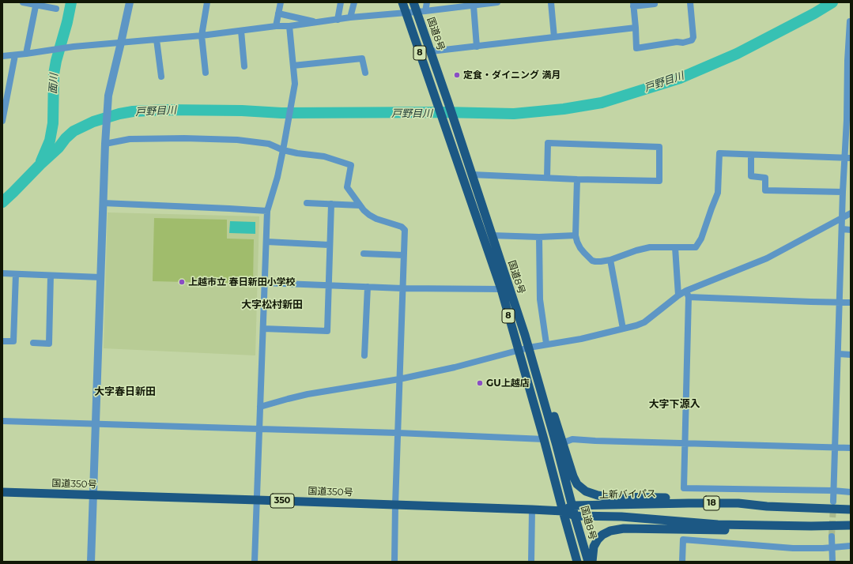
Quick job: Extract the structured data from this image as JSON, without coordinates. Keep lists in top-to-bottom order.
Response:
{
  "streets": {
    "highway": [
      "国道8号",
      "8",
      "国道350号",
      "上新バイパス",
      "350",
      "18"
    ]
  },
  "crossings": [
    ["国道8号", "国道350号"],
    ["国道8号", "上新バイパス"],
    ["国道8号", "18"],
    ["国道350号", "上新バイパス"],
    ["国道350号", "18"],
    ["上新バイパス", "18"]
  ],
  "districts": ["大字松村新田", "大字春日新田", "大字下源入"],
  "water": ["戸野目川", "面川"],
  "places": ["定食・ダイニング 満月", "上越市立 春日新田小学校", "GU上越店"]
}
